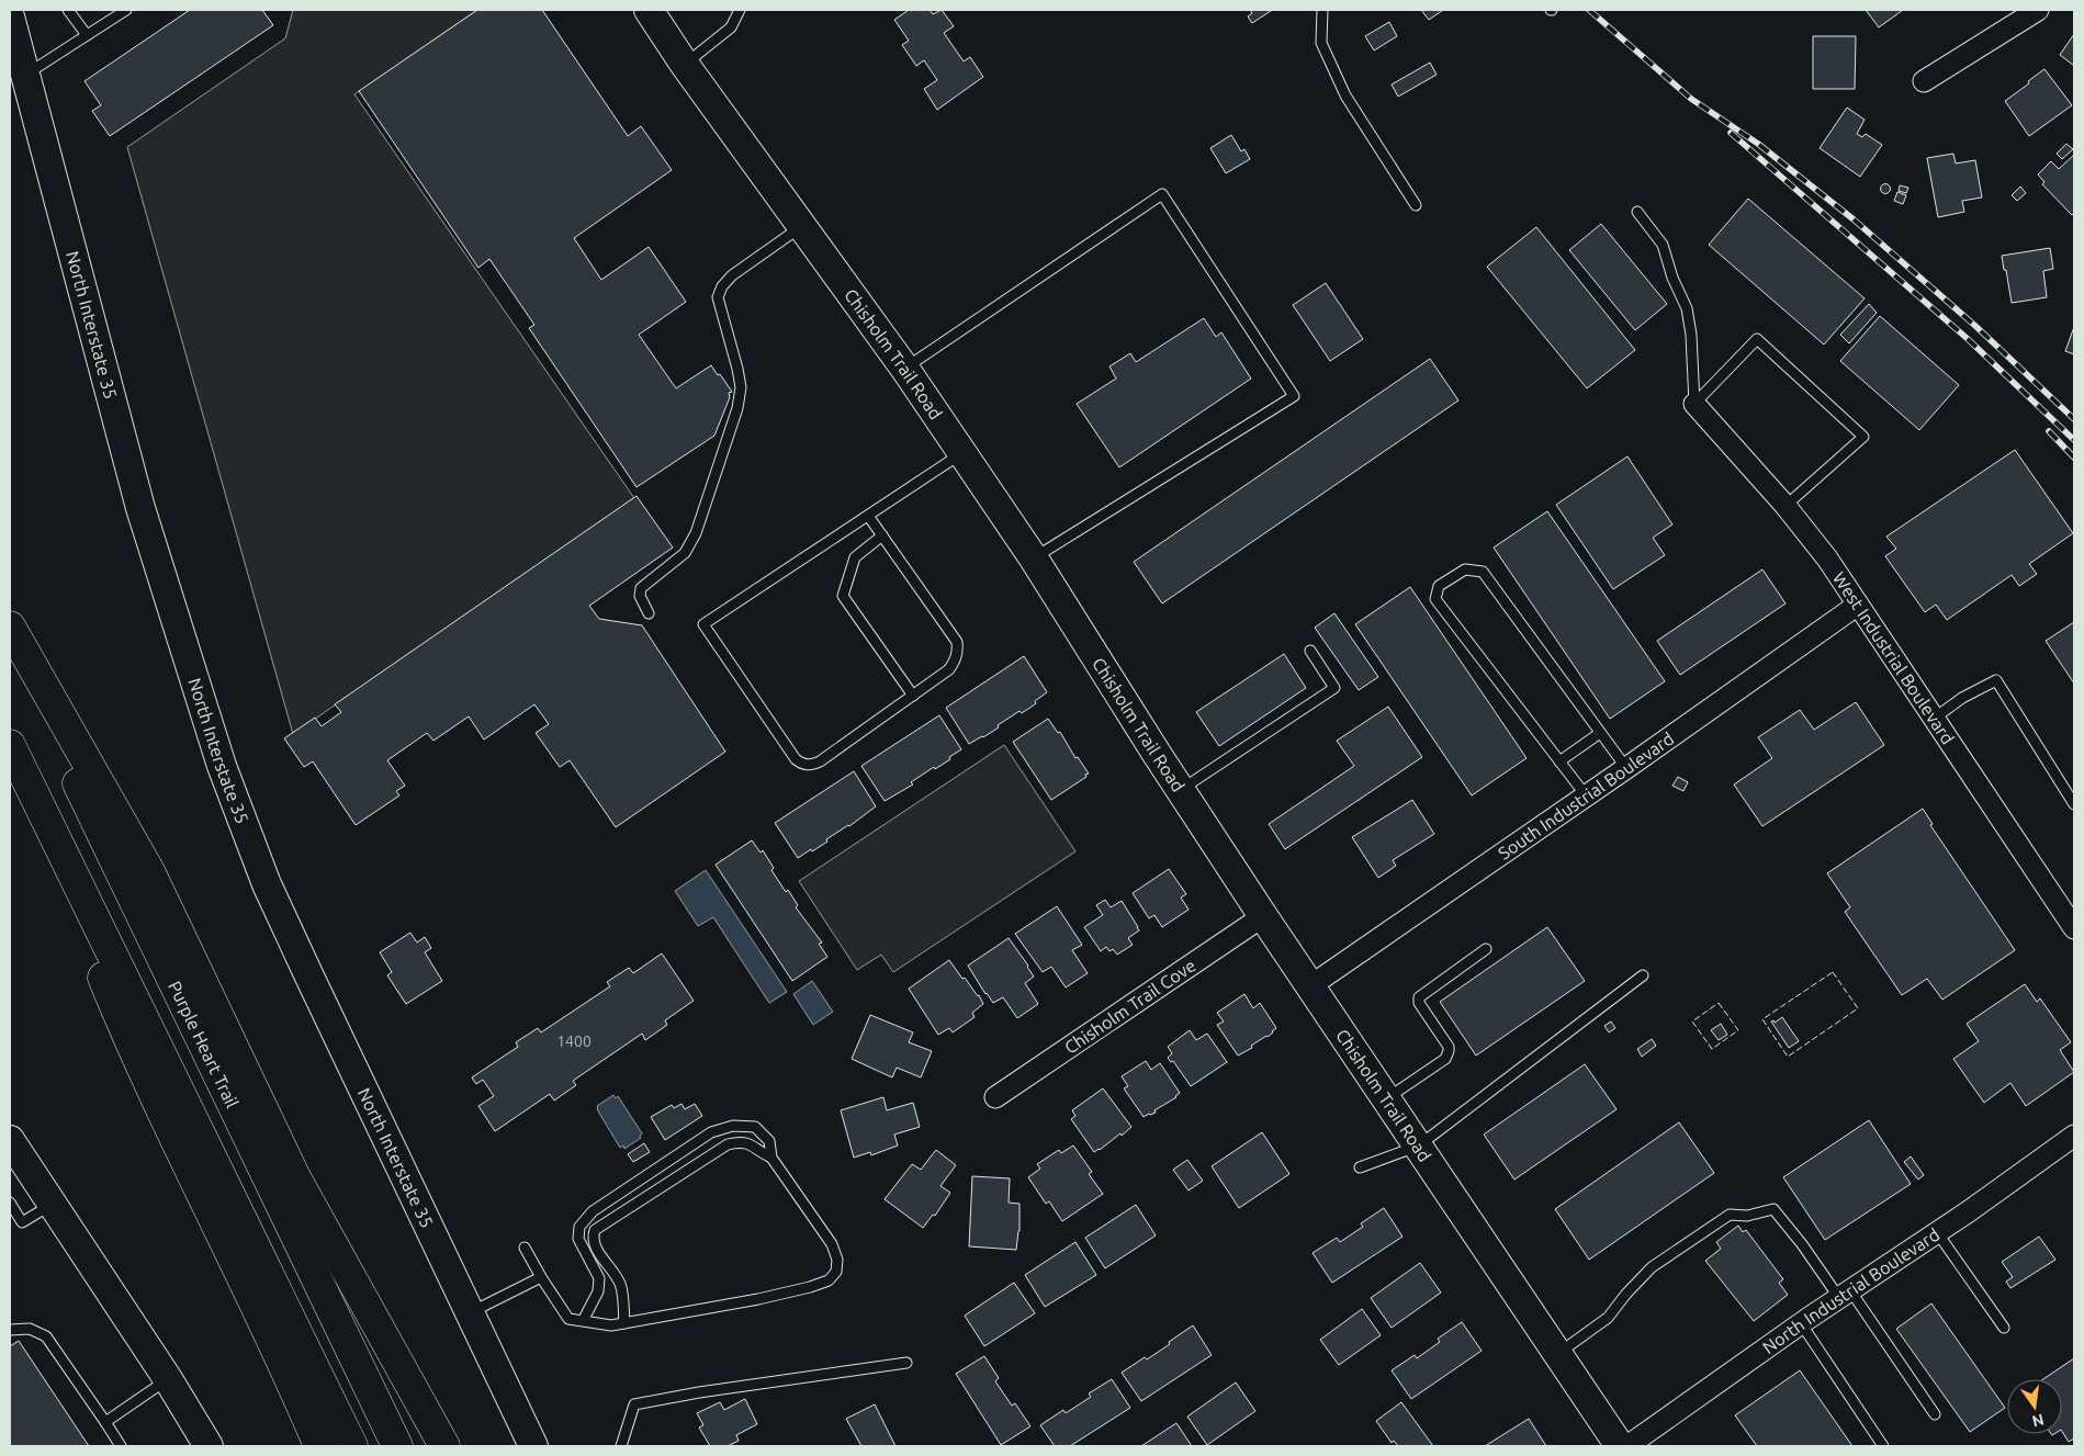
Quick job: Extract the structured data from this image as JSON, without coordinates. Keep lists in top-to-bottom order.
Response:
{
  "streets": {
    "highway": ["Purple Heart Trail"],
    "main road": ["North Interstate 35", "Chisholm Trail Road"],
    "street": [
      "West Industrial Boulevard",
      "South Industrial Boulevard",
      "Chisholm Trail Cove",
      "North Industrial Boulevard"
    ]
  },
  "crossings": [
    ["Chisholm Trail Road", "South Industrial Boulevard"],
    ["Chisholm Trail Road", "Chisholm Trail Cove"],
    ["West Industrial Boulevard", "South Industrial Boulevard"]
  ],
  "house_numbers": ["1400"],
  "north": "bottom"
}
